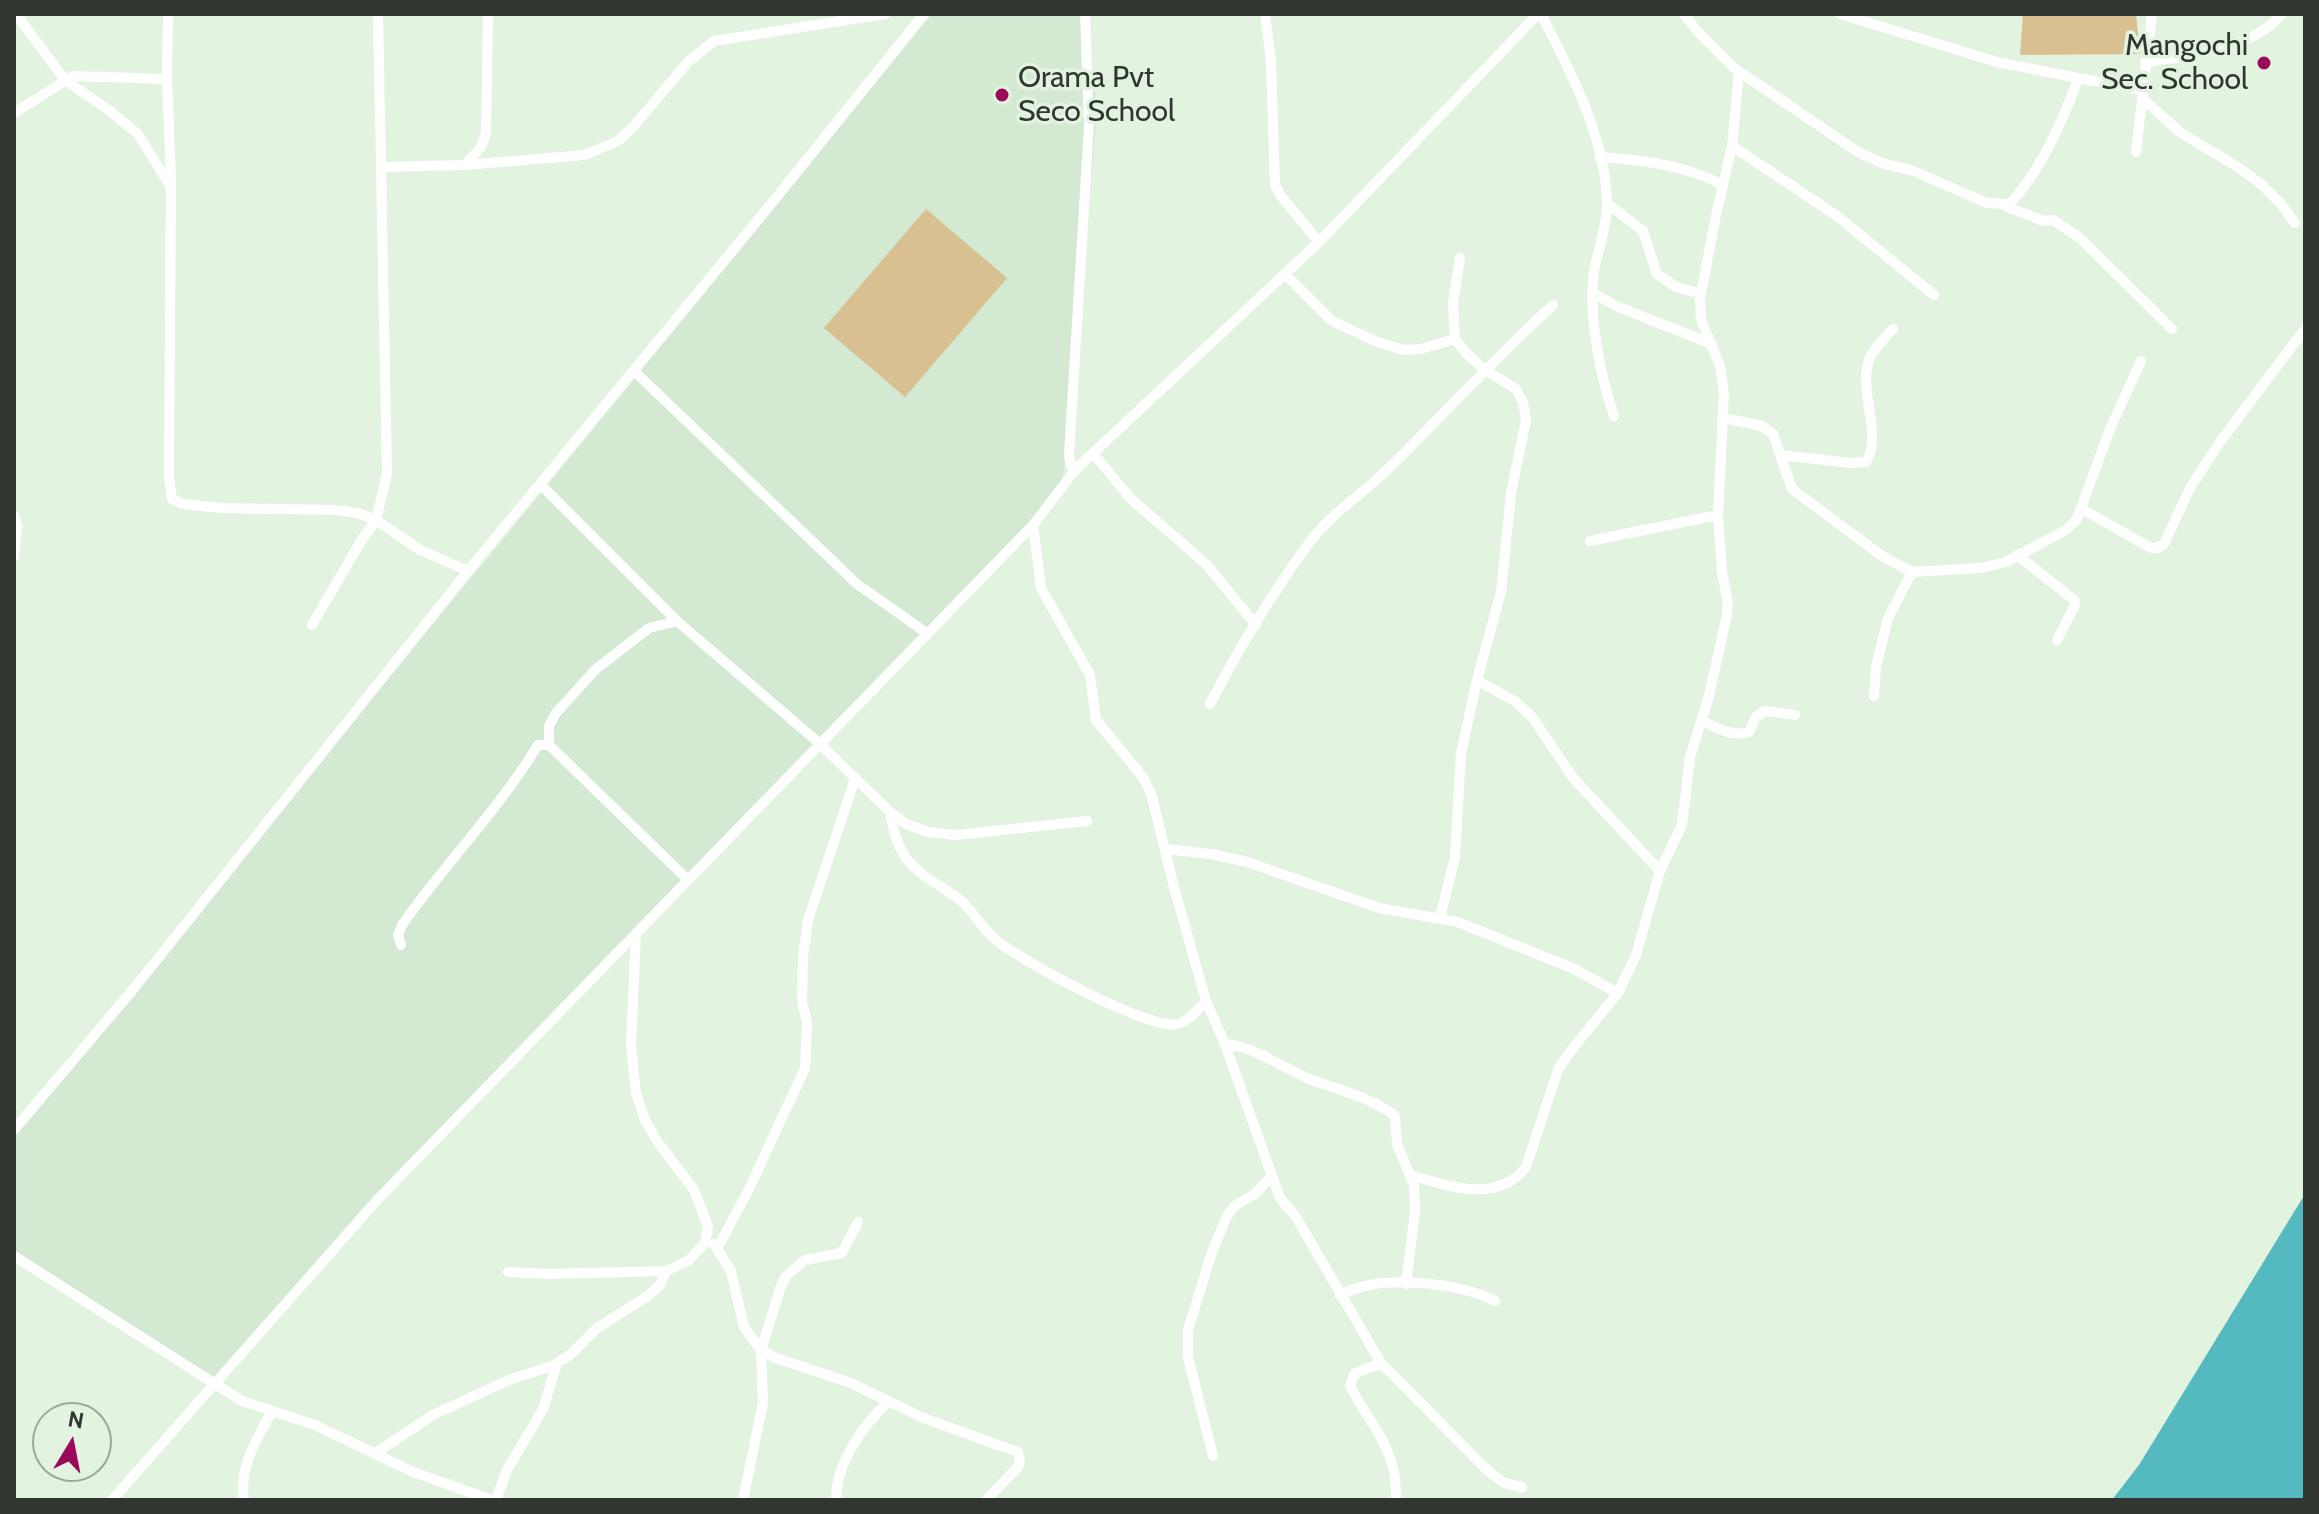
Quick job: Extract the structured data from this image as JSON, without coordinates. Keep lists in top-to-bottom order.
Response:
{
  "places": ["Mangochi Sec. School", "Orama Pvt Seco School"],
  "north": "top"
}
